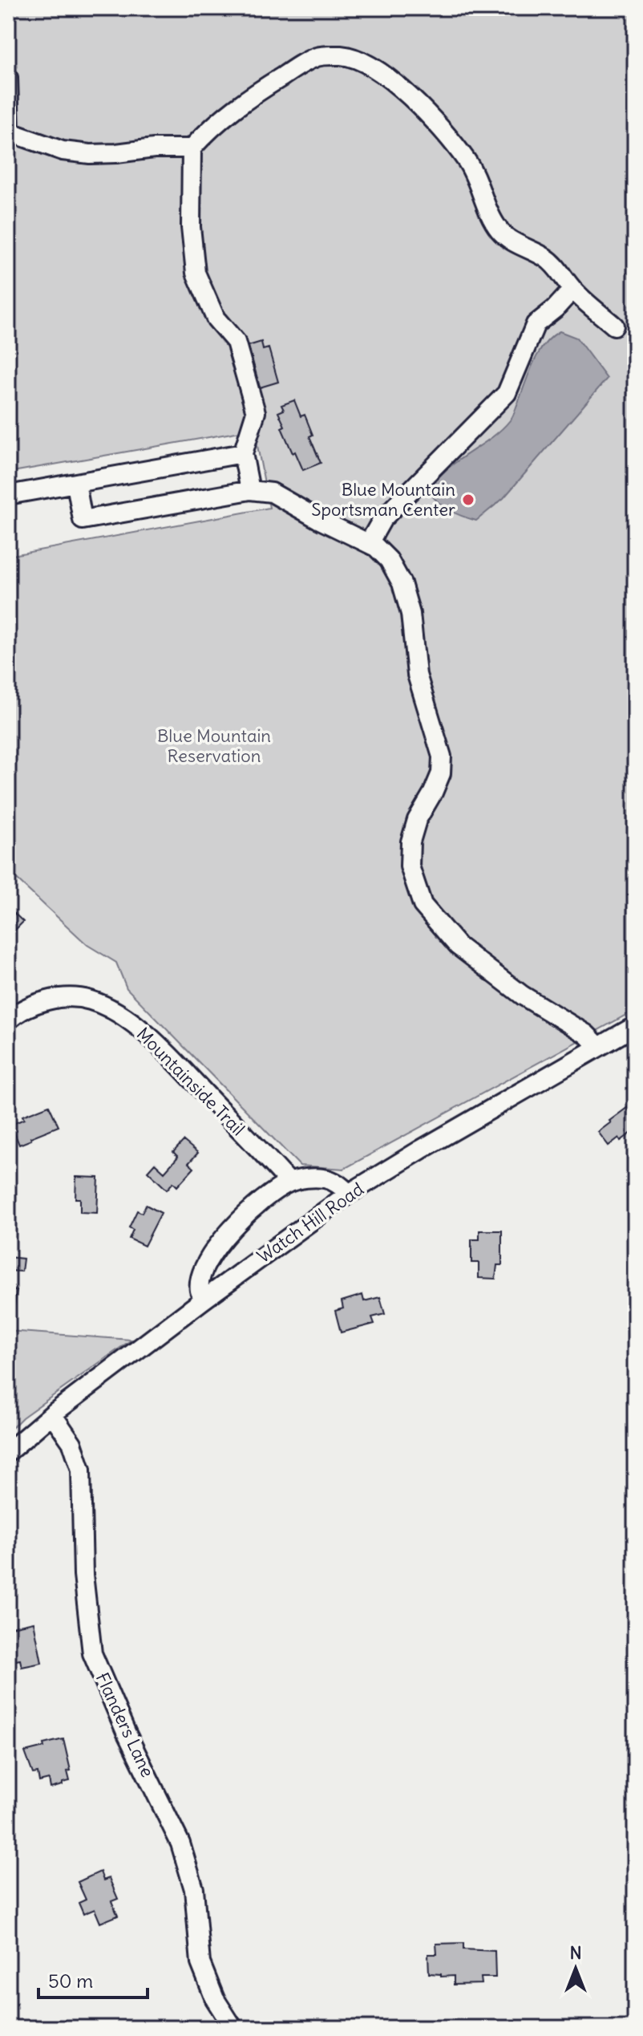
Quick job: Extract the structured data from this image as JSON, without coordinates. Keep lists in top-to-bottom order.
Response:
{
  "streets": {
    "street": ["Mountainside Trail", "Watch Hill Road", "Flanders Lane"]
  },
  "crossings": [
    ["Watch Hill Road", "Flanders Lane"]
  ],
  "parks": ["Blue Mountain Reservation"],
  "places": ["Blue Mountain Sportsman Center"],
  "scale_bar": "50 m",
  "north": "top"
}
